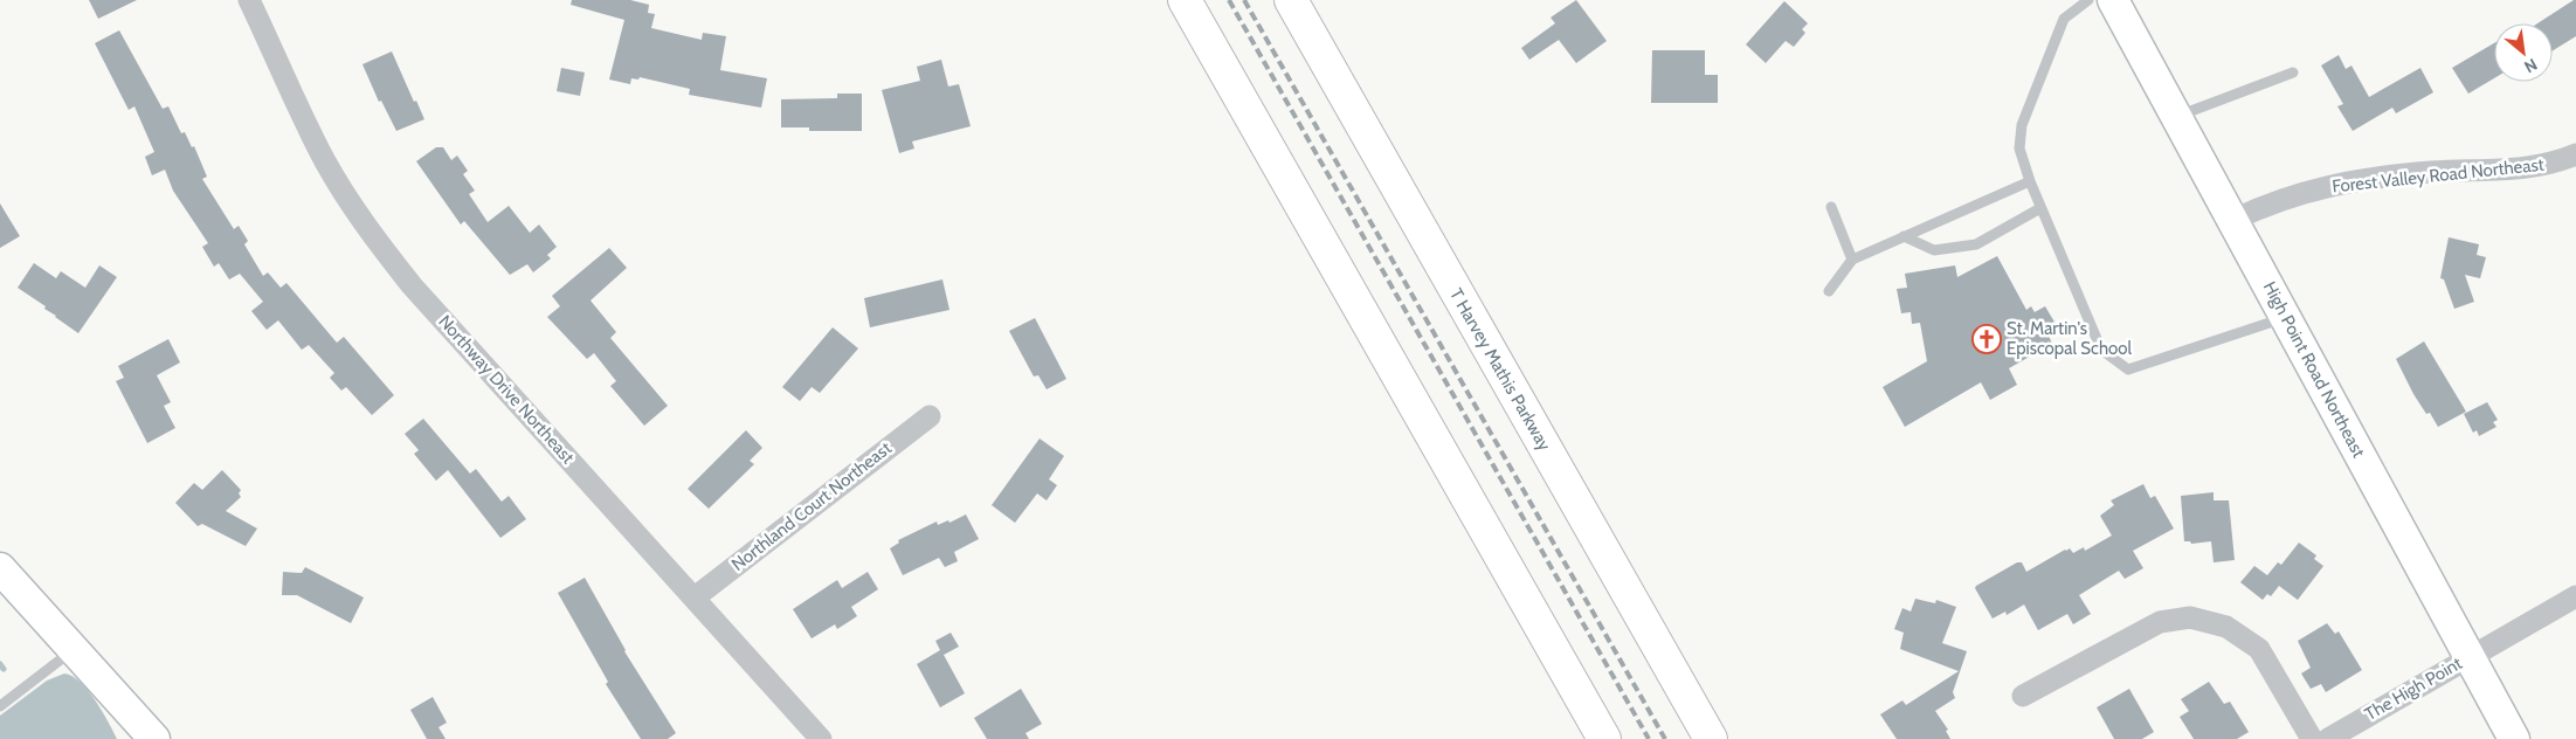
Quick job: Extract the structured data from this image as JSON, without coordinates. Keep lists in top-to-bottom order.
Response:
{
  "streets": {
    "highway": ["T Harvey Mathis Parkway"],
    "street": [
      "Forest Valley Road Northeast",
      "High Point Road Northeast",
      "Northway Drive Northeast",
      "Northland Court Northeast",
      "The High Point"
    ]
  },
  "crossings": [
    ["Forest Valley Road Northeast", "High Point Road Northeast"],
    ["High Point Road Northeast", "The High Point"],
    ["Northway Drive Northeast", "Northland Court Northeast"]
  ],
  "places": {
    "church": ["St. Martin's Episcopal School"]
  },
  "north": "bottom right"
}
